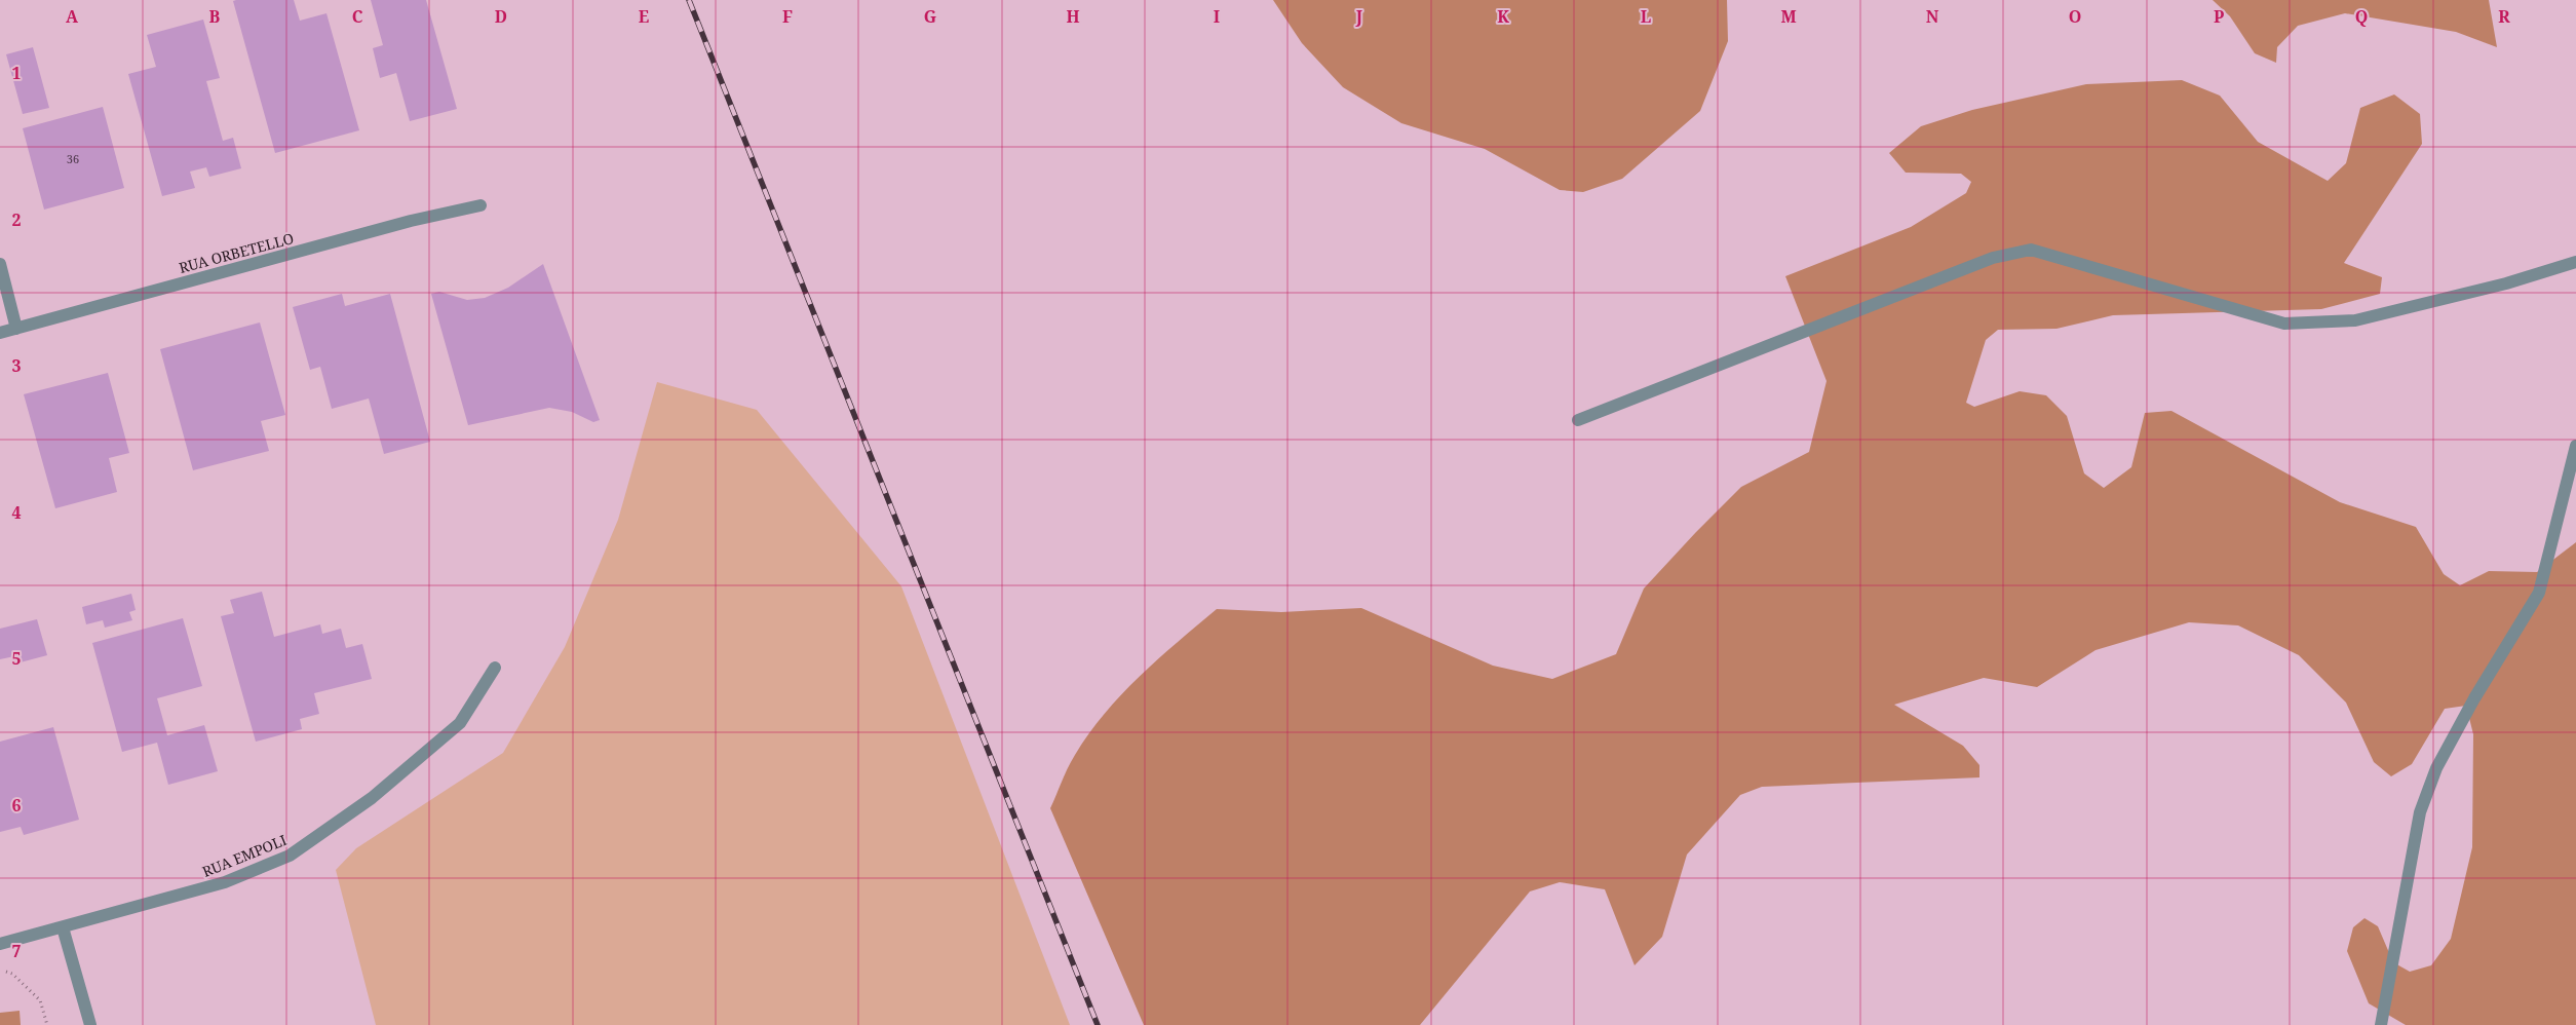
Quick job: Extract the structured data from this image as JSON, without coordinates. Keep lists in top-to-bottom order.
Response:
{
  "streets": {
    "street": ["RUA ORBETELLO", "RUA EMPOLI"]
  },
  "house_numbers": ["36"],
  "grid": {
    "columns": [
      "A",
      "B",
      "C",
      "D",
      "E",
      "F",
      "G",
      "H",
      "I",
      "J",
      "K",
      "L",
      "M",
      "N",
      "O",
      "P",
      "Q",
      "R"
    ],
    "rows": [
      "1",
      "2",
      "3",
      "4",
      "5",
      "6",
      "7"
    ]
  }
}
